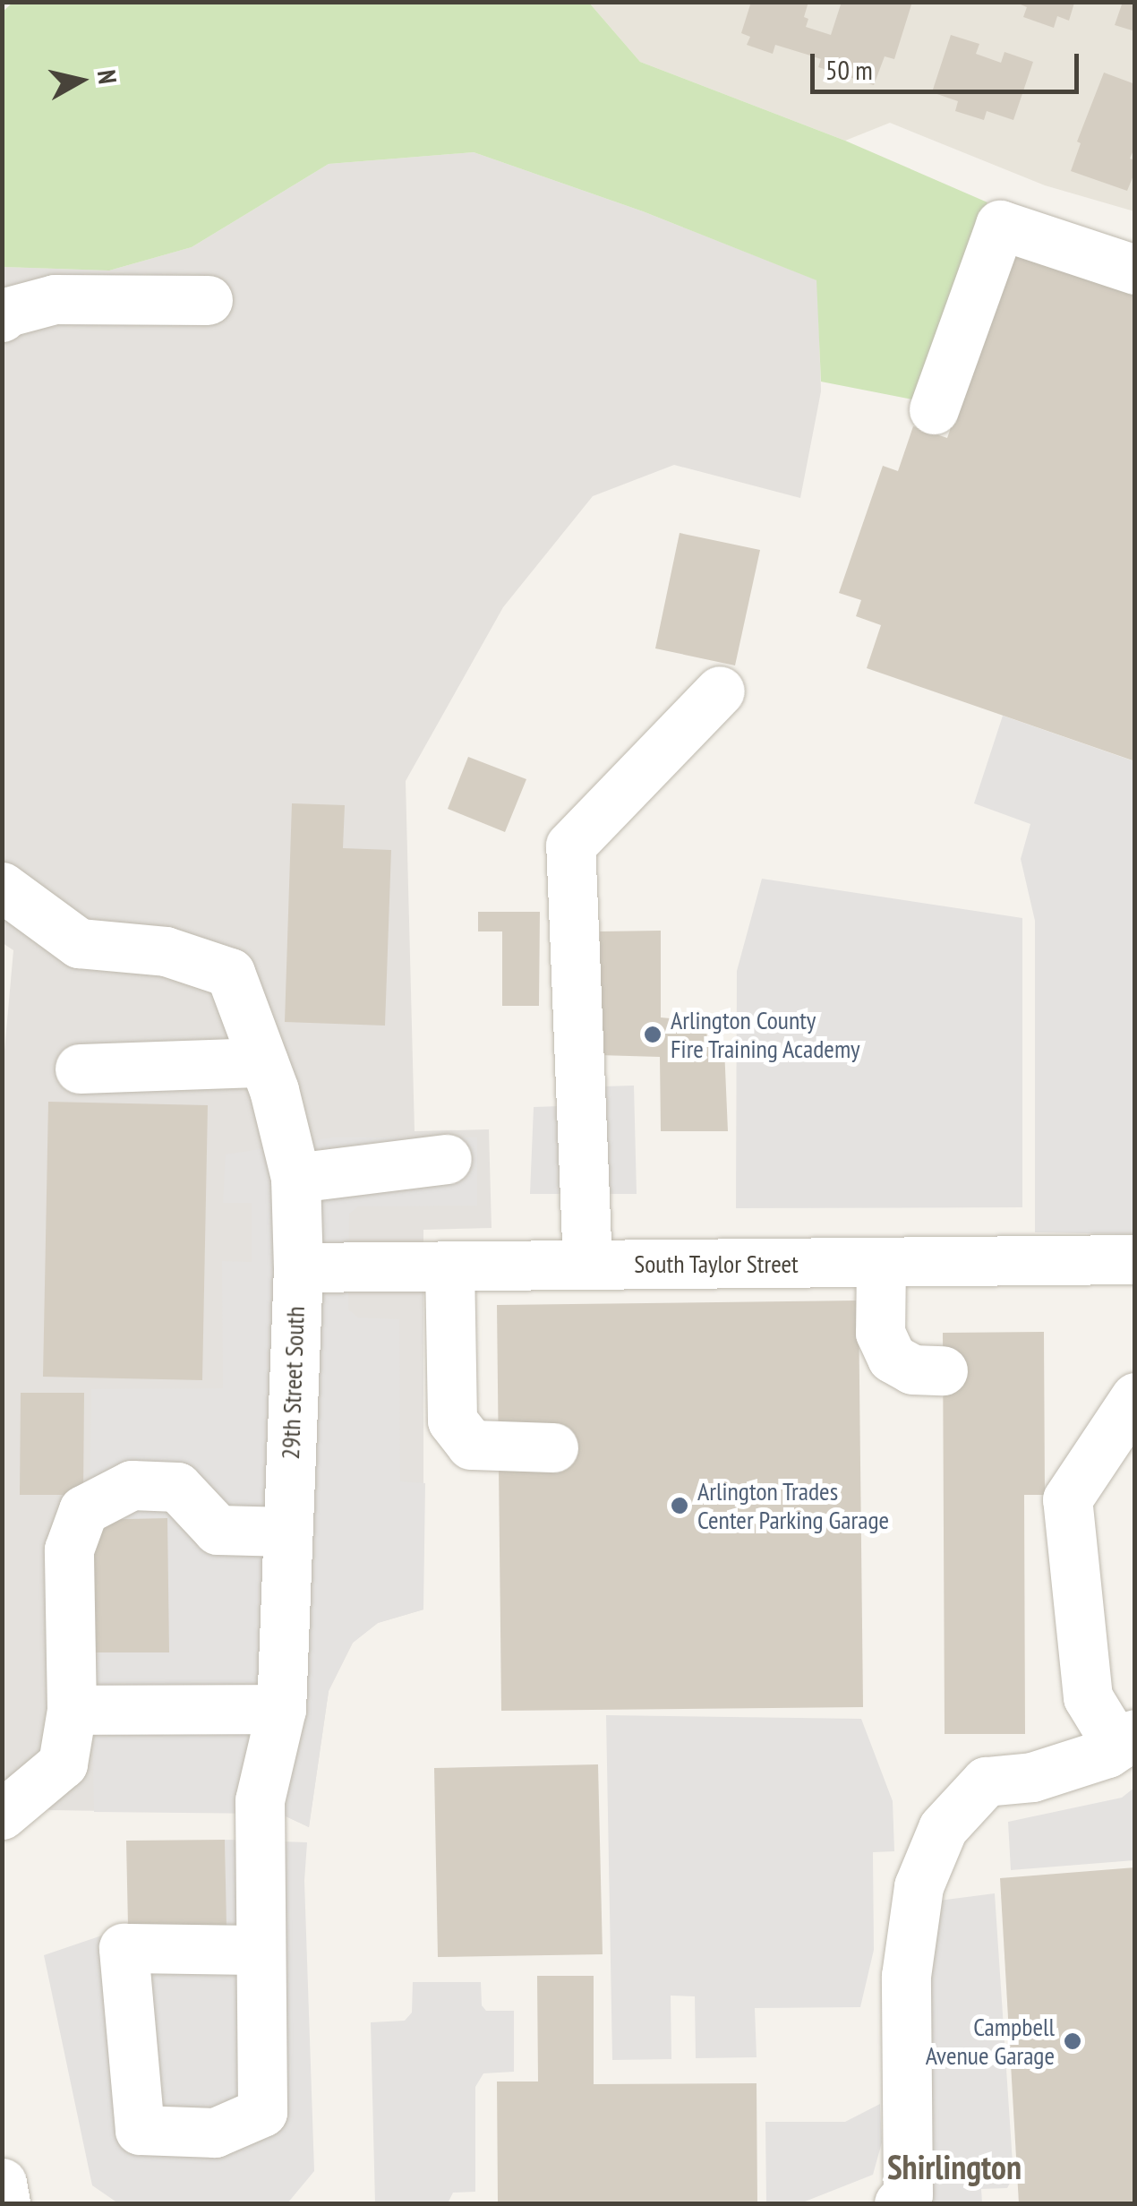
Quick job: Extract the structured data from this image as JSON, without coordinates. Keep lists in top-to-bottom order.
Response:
{
  "streets": {
    "street": ["South Taylor Street", "29th Street South"]
  },
  "crossings": [
    ["South Taylor Street", "29th Street South"]
  ],
  "districts": ["Shirlington"],
  "places": ["Arlington County Fire Training Academy", "Arlington Trades Center Parking Garage", "Campbell Avenue Garage"],
  "scale_bar": "50 m",
  "north": "right"
}
